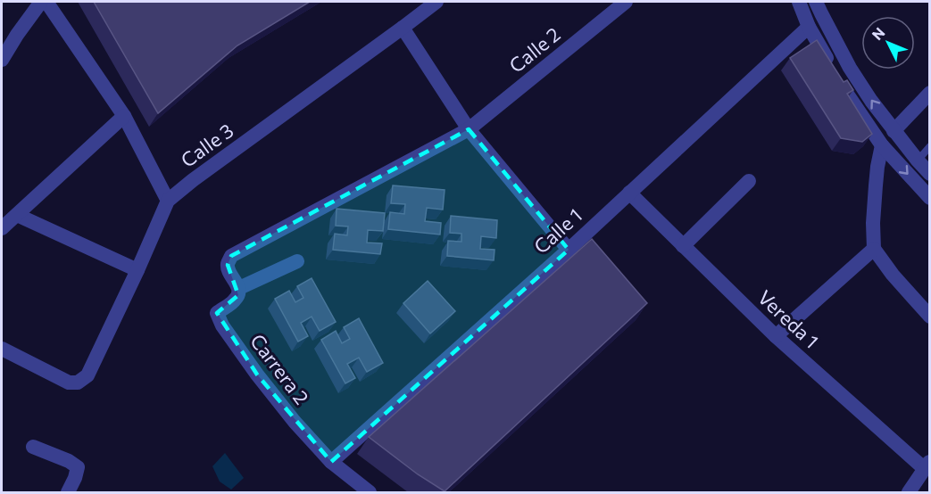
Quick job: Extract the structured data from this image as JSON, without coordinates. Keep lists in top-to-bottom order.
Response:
{
  "streets": {
    "street": [
      "Calle 2",
      "Calle 3",
      "Calle 1",
      "Vereda 1",
      "Carrera 2"
    ]
  },
  "crossings": [
    ["Calle 2", "Carrera 2"],
    ["Calle 1", "Vereda 1"],
    ["Calle 1", "Carrera 2"]
  ],
  "north": "top left"
}
